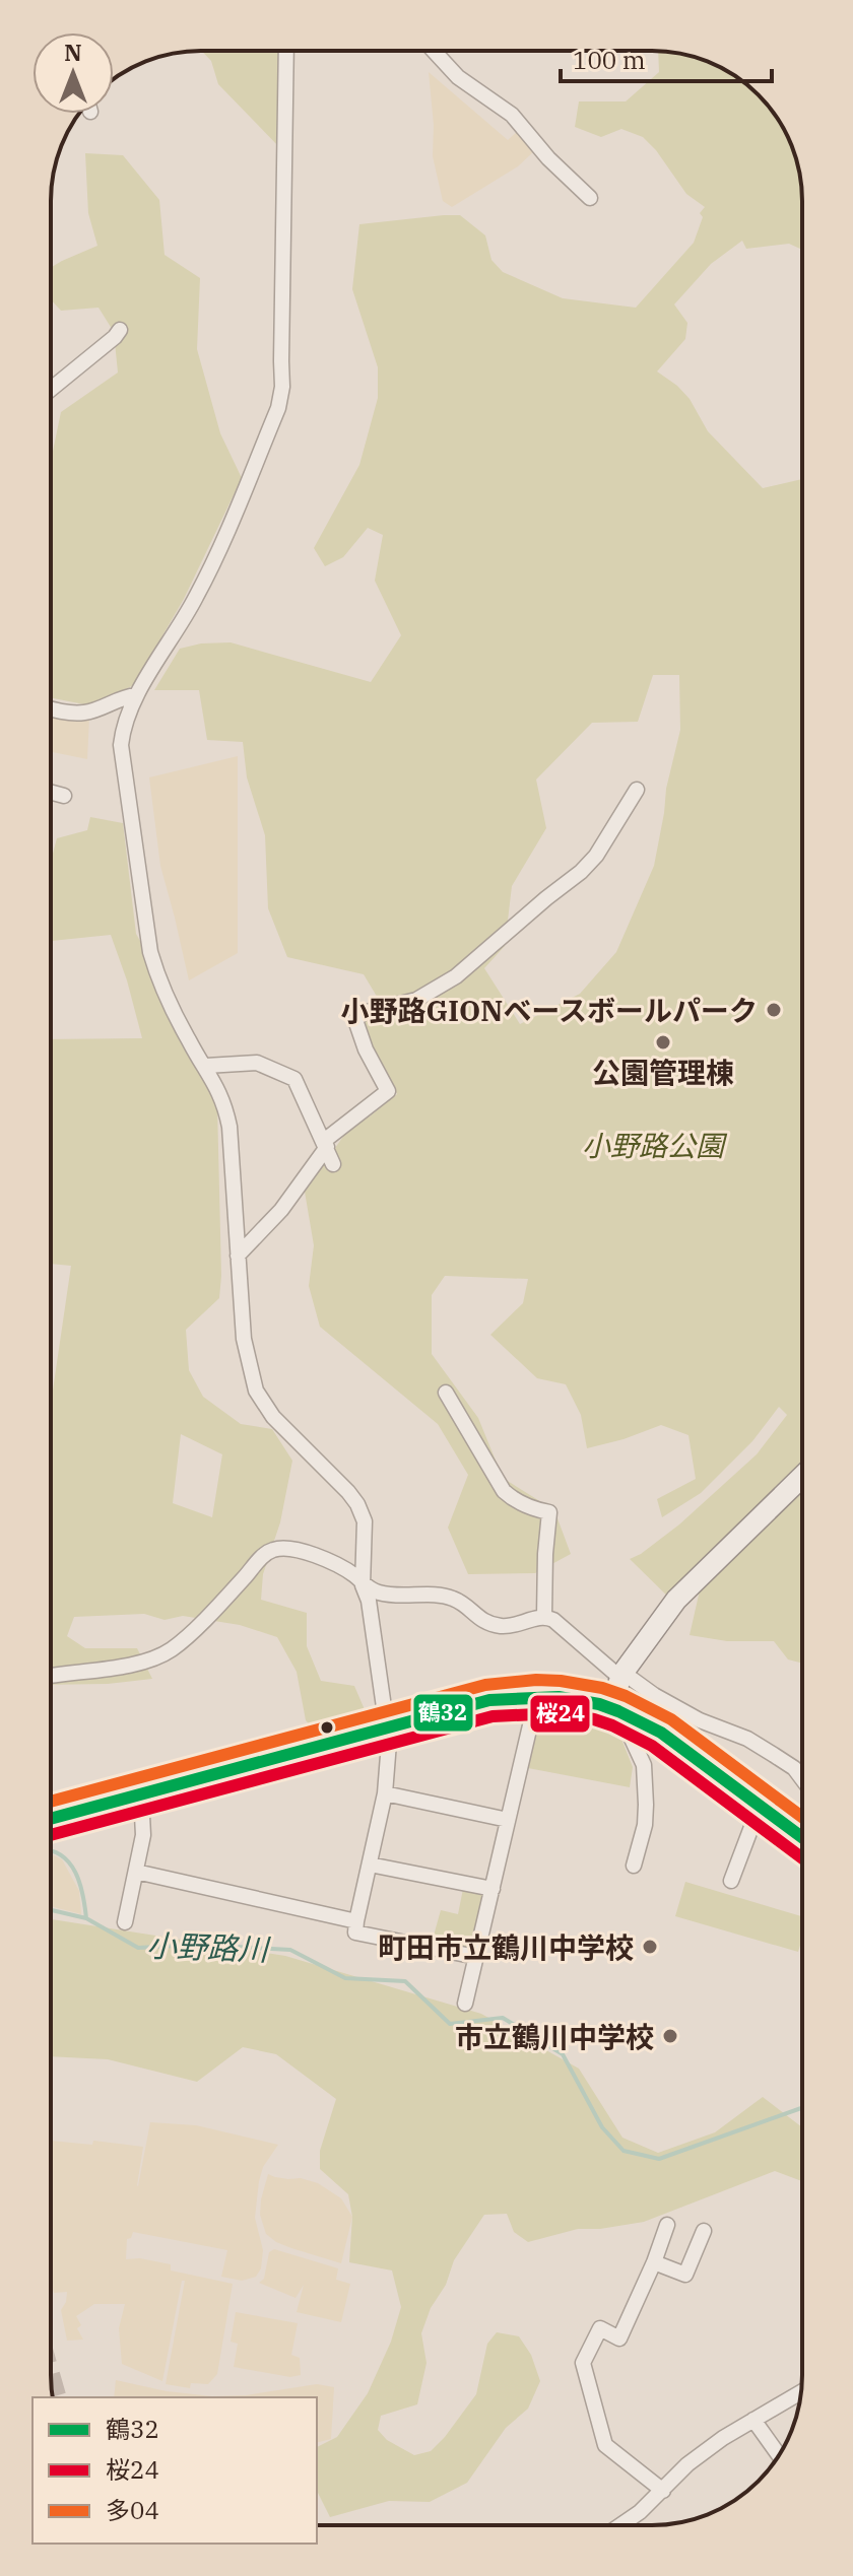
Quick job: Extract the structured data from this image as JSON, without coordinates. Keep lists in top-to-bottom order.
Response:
{
  "water": ["小野路川"],
  "parks": ["小野路公園"],
  "places": [
    "小野路GIONベースボールパーク",
    "公園管理棟",
    "町田市立鶴川中学校",
    "市立鶴川中学校"
  ],
  "lines": ["transit line 多04", "transit line 鶴32", "transit line 桜24"],
  "legend": ["鶴32", "桜24", "多04"],
  "scale_bar": "100 m",
  "north": "top"
}
